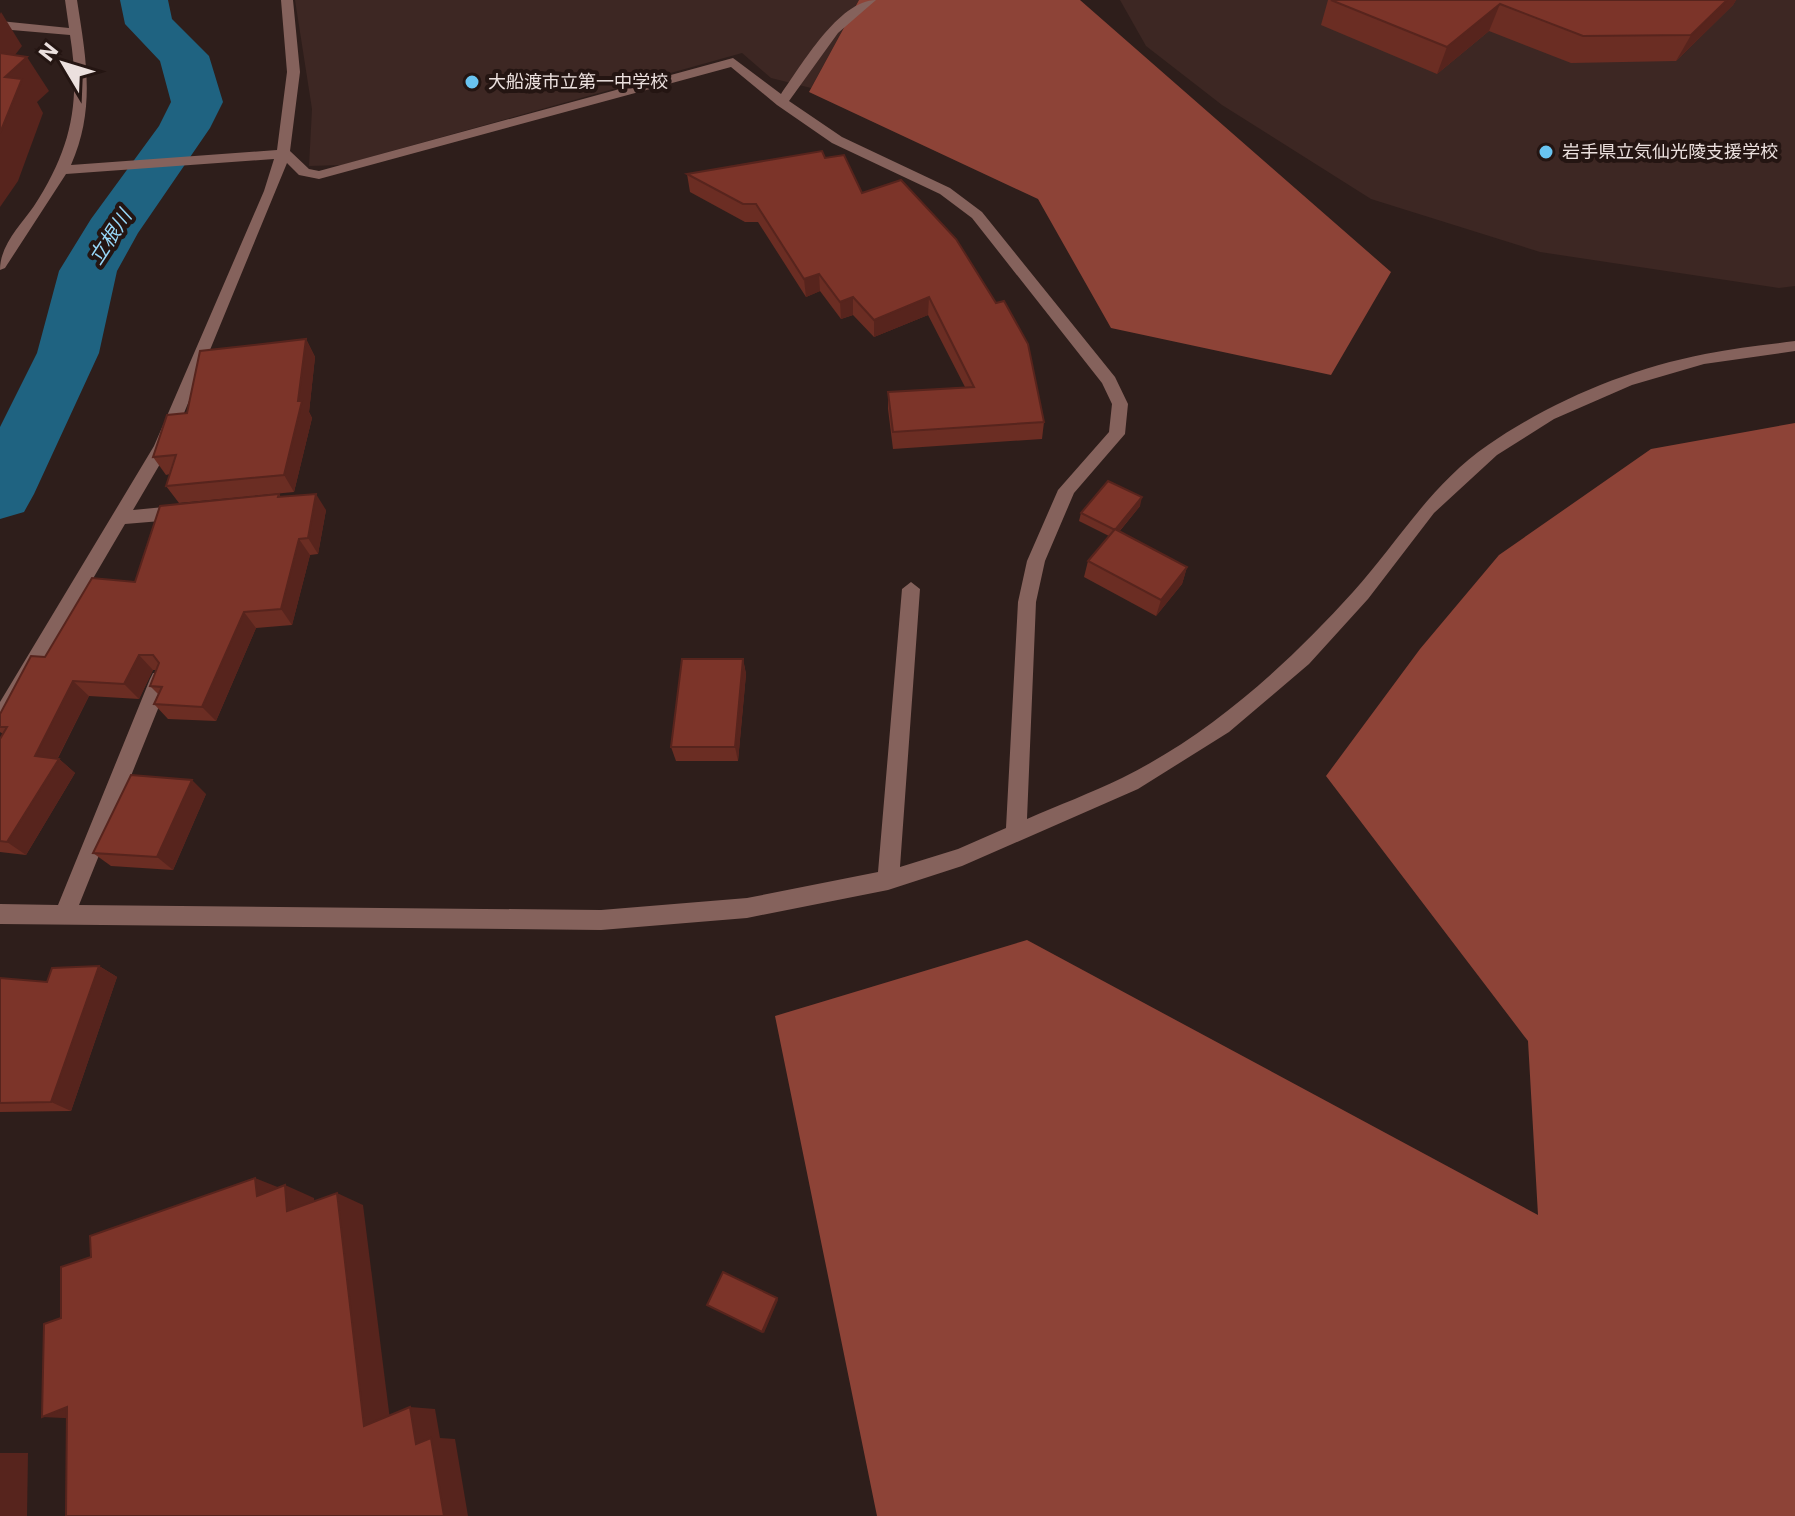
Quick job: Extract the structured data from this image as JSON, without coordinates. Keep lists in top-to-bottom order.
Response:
{
  "water": ["立根川"],
  "places": ["大船渡市立第一中学校", "岩手県立気仙光陵支援学校"],
  "north": "top left"
}
